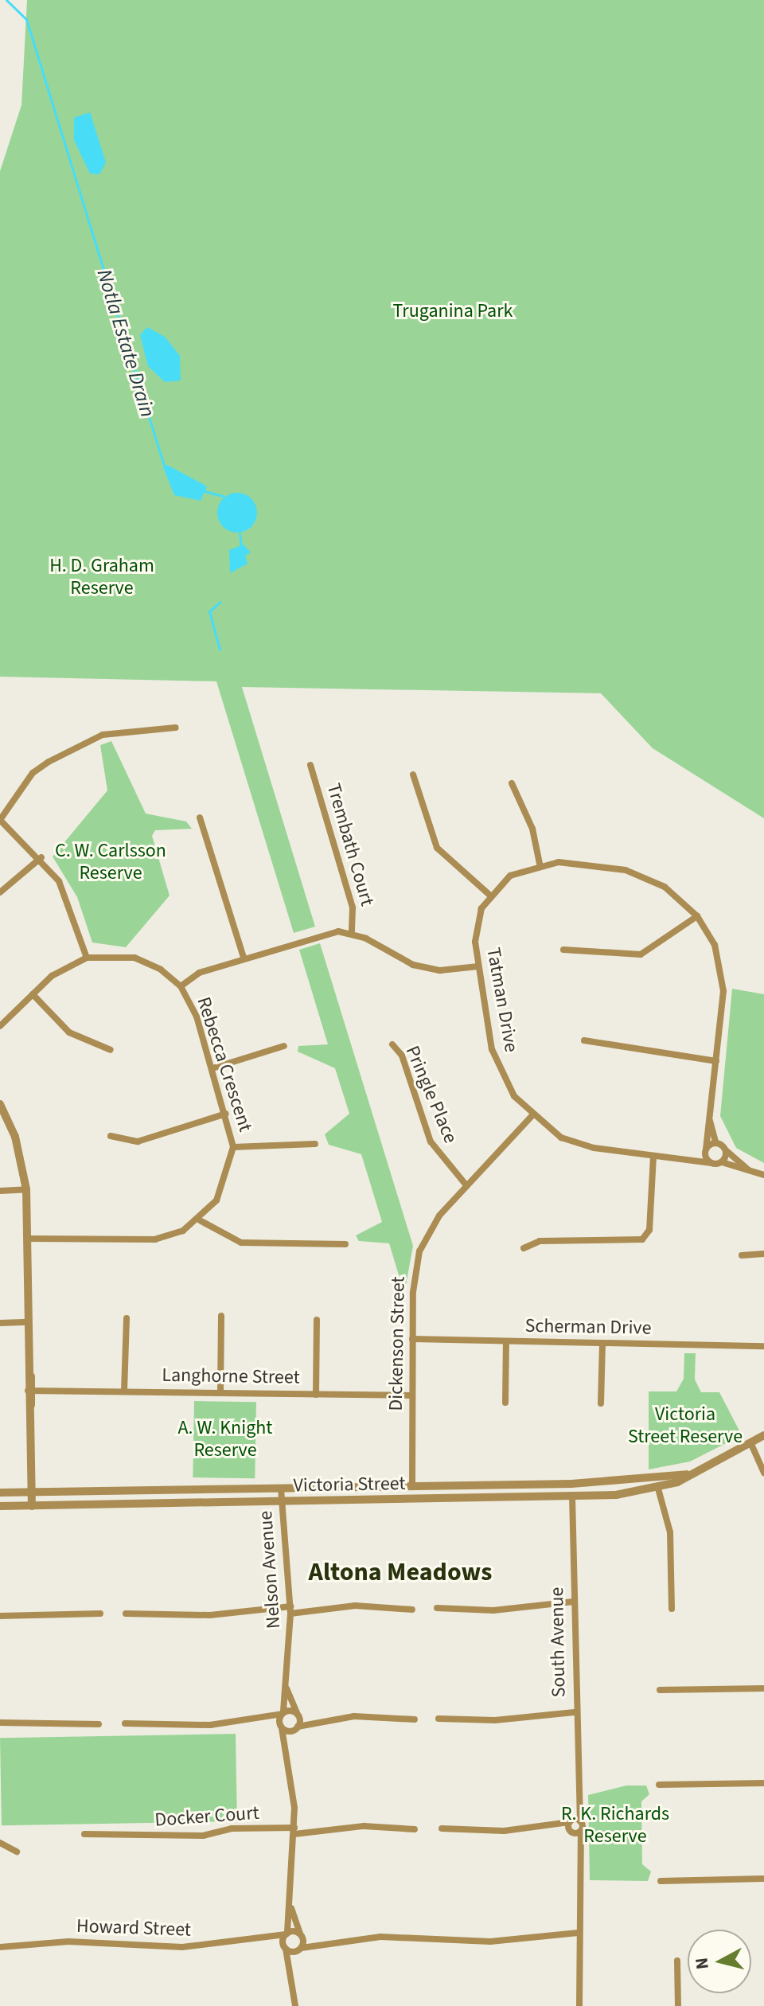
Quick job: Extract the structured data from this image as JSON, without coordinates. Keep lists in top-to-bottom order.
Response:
{
  "streets": {
    "street": [
      "Trembath Court",
      "Tatman Drive",
      "Rebecca Crescent",
      "Pringle Place",
      "Scherman Drive",
      "Dickenson Street",
      "Langhorne Street",
      "Victoria Street",
      "Nelson Avenue",
      "South Avenue",
      "Docker Court",
      "Howard Street"
    ]
  },
  "crossings": [
    ["Tatman Drive", "Dickenson Street"],
    ["Pringle Place", "Dickenson Street"],
    ["Scherman Drive", "Dickenson Street"],
    ["Dickenson Street", "Langhorne Street"],
    ["Dickenson Street", "Victoria Street"],
    ["Victoria Street", "Nelson Avenue"],
    ["Victoria Street", "South Avenue"]
  ],
  "districts": ["Altona Meadows"],
  "water": ["Notla Estate Drain"],
  "parks": [
    "Truganina Park",
    "H. D. Graham Reserve",
    "C. W. Carlsson Reserve",
    "Victoria Street Reserve",
    "A. W. Knight Reserve",
    "R. K. Richards Reserve"
  ],
  "north": "left"
}
